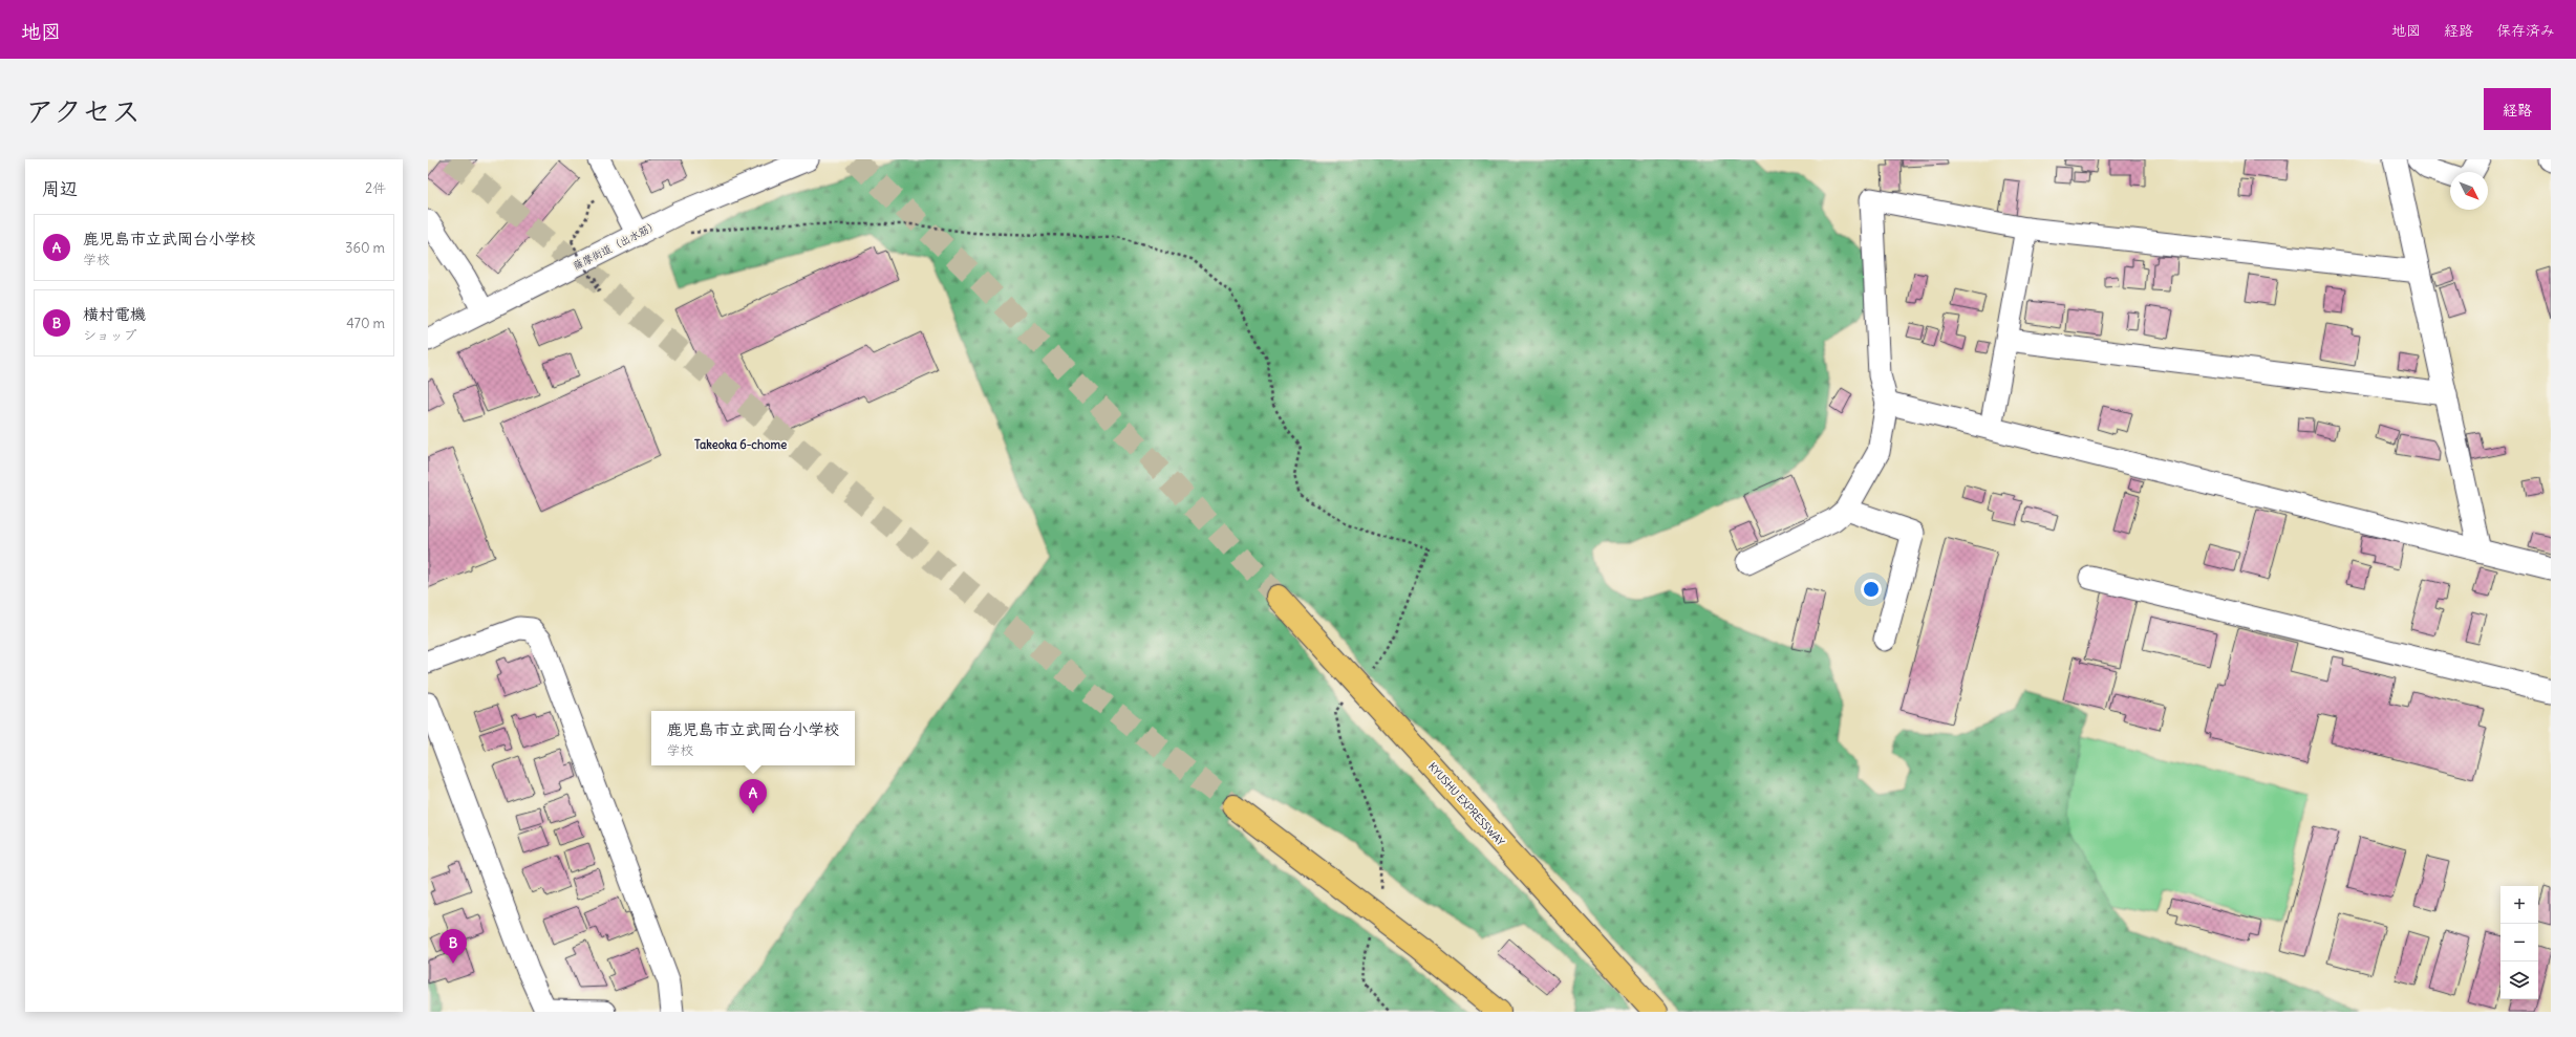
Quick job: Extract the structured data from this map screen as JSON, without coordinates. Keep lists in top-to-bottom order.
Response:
{
  "streets": {
    "highway": ["KYUSHU EXPRESSWAY"],
    "street": ["薩摩街道（出水筋）"]
  },
  "districts": ["Takeoka 6-chome"],
  "north": "bottom right",
  "page": {
    "header": "地図",
    "nav": ["地図", "経路", "保存済み"],
    "title": "アクセス",
    "buttons": "経路",
    "heading": ["周辺", "2件"],
    "list": [
      {
        "mark": "A",
        "name": "鹿児島市立武岡台小学校",
        "note": "学校",
        "value": "360 m"
      },
      {
        "mark": "B",
        "name": "横村電機",
        "note": "ショップ",
        "value": "470 m"
      }
    ],
    "popup": ["鹿児島市立武岡台小学校", "学校"],
    "pins": ["A", "B"],
    "map_buttons": ["+", "−"]
  }
}
